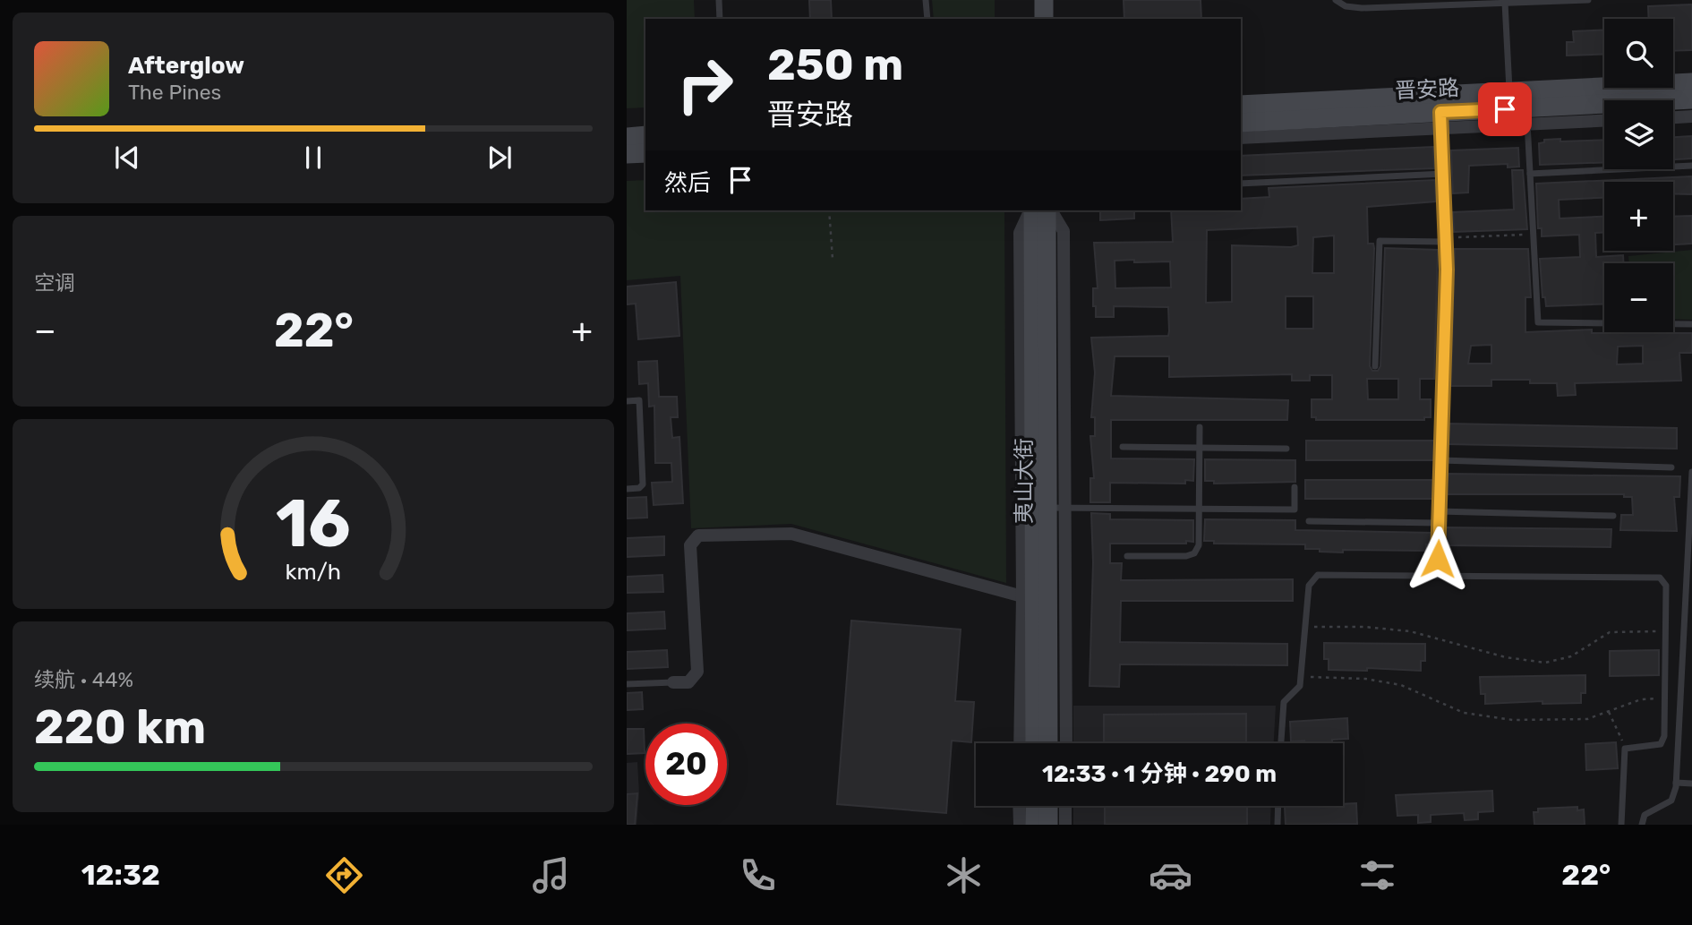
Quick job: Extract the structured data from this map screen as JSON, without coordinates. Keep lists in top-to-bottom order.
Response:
{
  "streets": {
    "main road": ["晋安路", "夷山大街"]
  },
  "page": {
    "map_buttons": ["+", "−"],
    "turn": ["250 m", "晋安路"],
    "song": ["Afterglow", "The Pines"],
    "then": "然后",
    "tile": [
      "空调",
      ["续航 · 44%", "220 km"]
    ],
    "heat": ["−", "22°", "+"],
    "limit": "20",
    "trip": "12:33 · 1 分钟 · 290 m",
    "tabs": ["12:32", "22°"],
    "gauge": ["16", "km/h"]
  }
}
